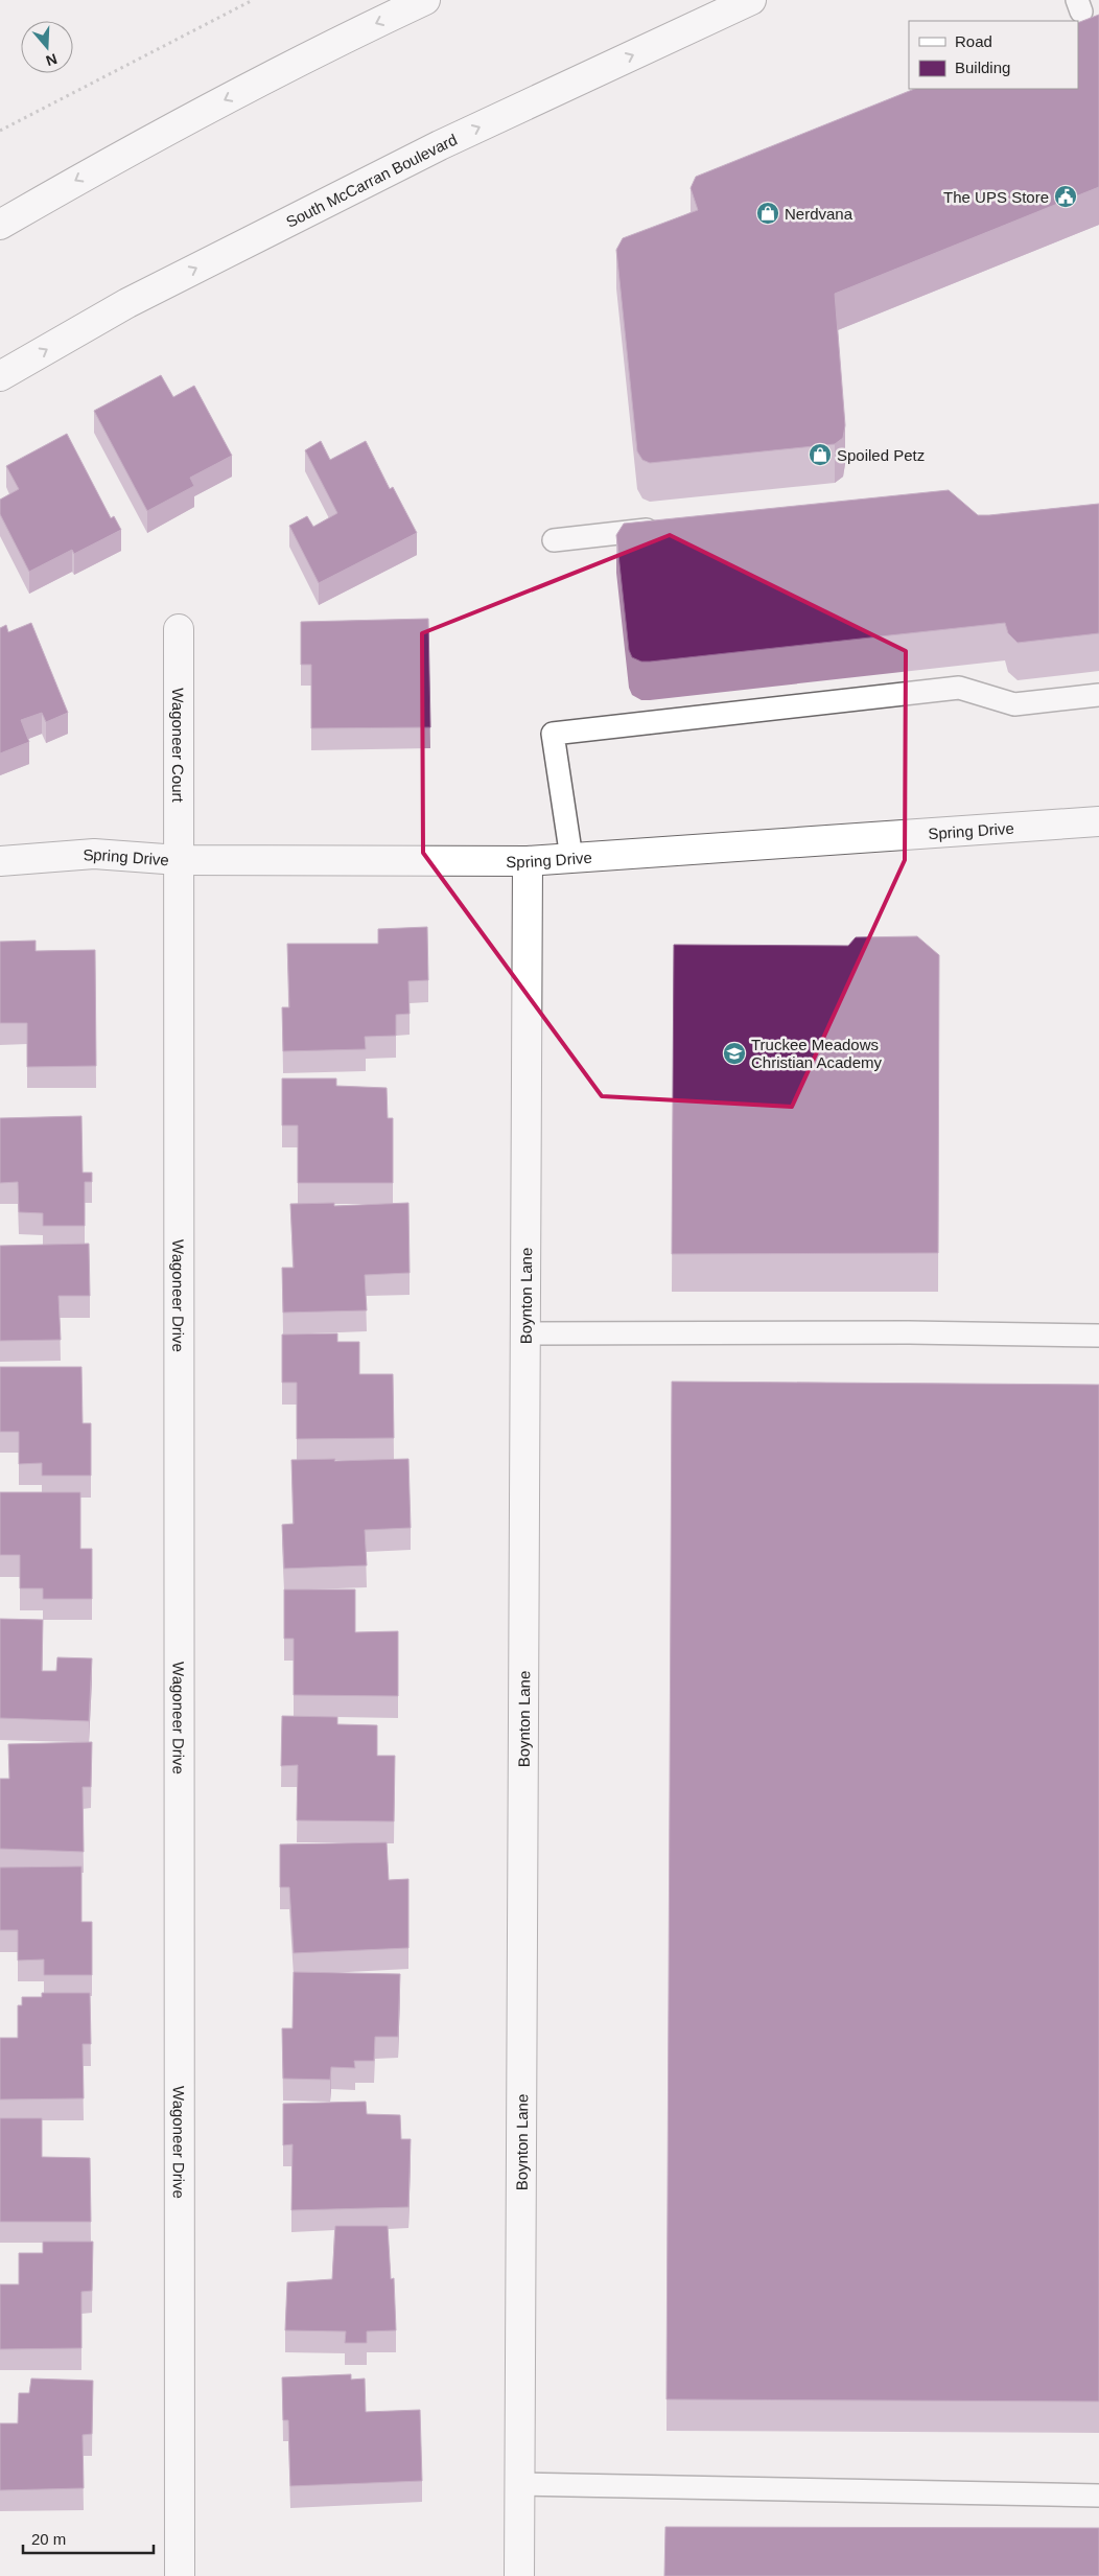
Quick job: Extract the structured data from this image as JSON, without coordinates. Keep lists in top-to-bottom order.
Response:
{
  "streets": {
    "street": [
      "South McCarran Boulevard",
      "Wagoneer Court",
      "Spring Drive",
      "Wagoneer Drive",
      "Boynton Lane"
    ]
  },
  "crossings": [
    ["Wagoneer Court", "Spring Drive"],
    ["Wagoneer Court", "Wagoneer Drive"],
    ["Spring Drive", "Wagoneer Drive"],
    ["Spring Drive", "Boynton Lane"]
  ],
  "places": {
    "public building": ["The UPS Store"],
    "shop": ["Nerdvana", "Spoiled Petz"],
    "school or university": ["Truckee Meadows Christian Academy"]
  },
  "legend": ["Road", "Building"],
  "scale_bar": "20 m",
  "north": "bottom"
}
